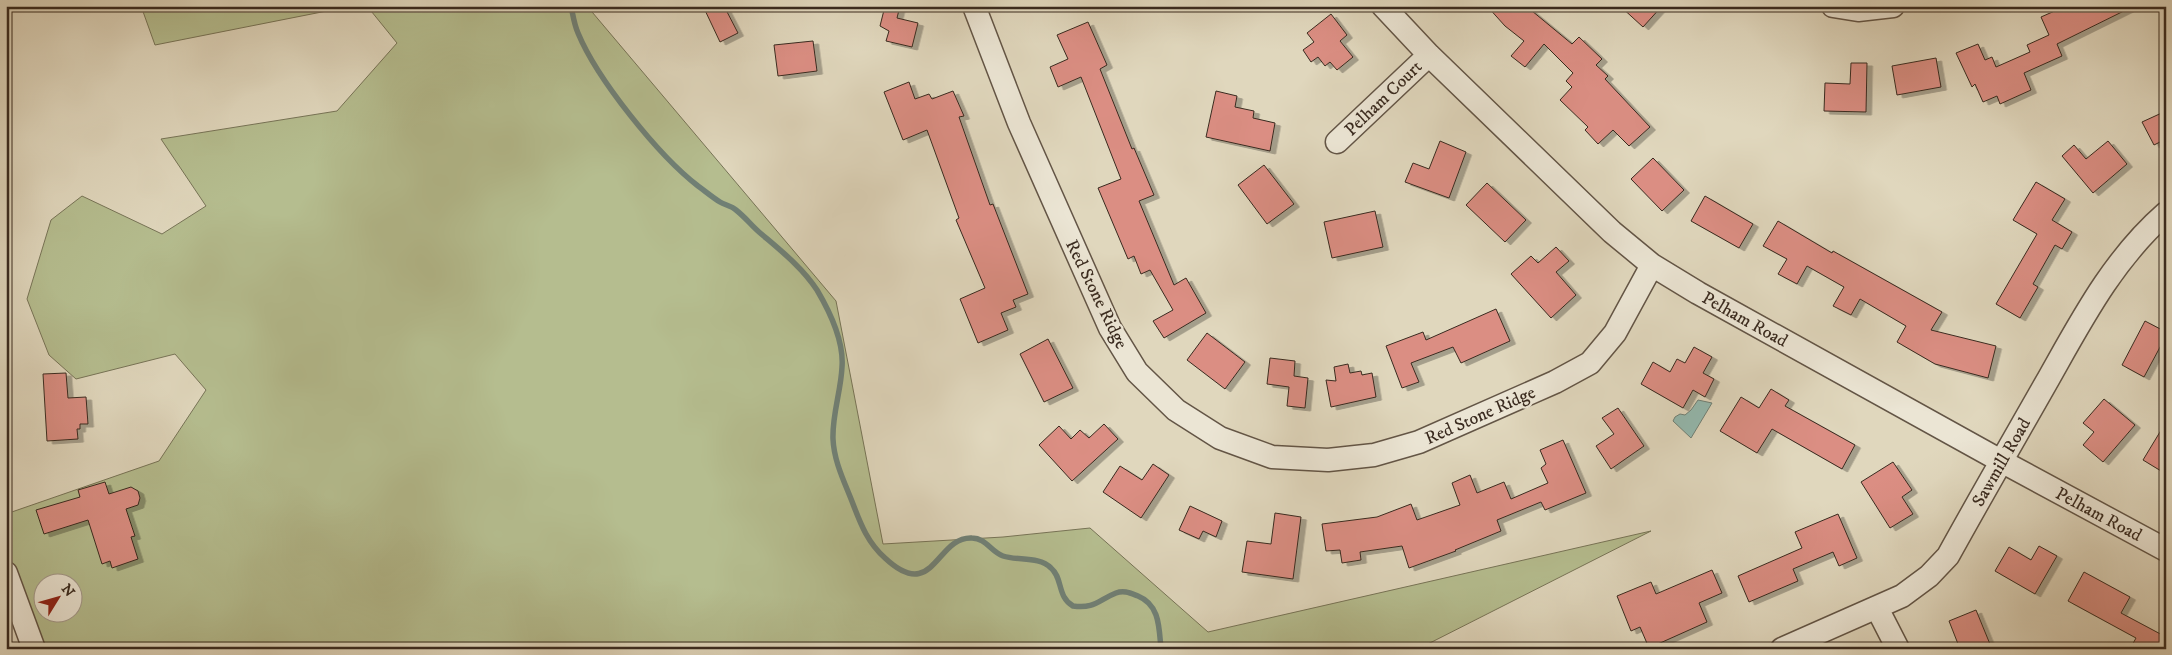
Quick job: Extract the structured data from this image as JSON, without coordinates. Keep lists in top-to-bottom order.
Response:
{
  "streets": {
    "street": [
      "Pelham Court",
      "Red Stone Ridge",
      "Pelham Road",
      "Sawmill Road"
    ]
  },
  "crossings": [
    ["Pelham Court", "Pelham Road"],
    ["Red Stone Ridge", "Pelham Road"],
    ["Pelham Road", "Sawmill Road"]
  ],
  "north": "top right"
}
